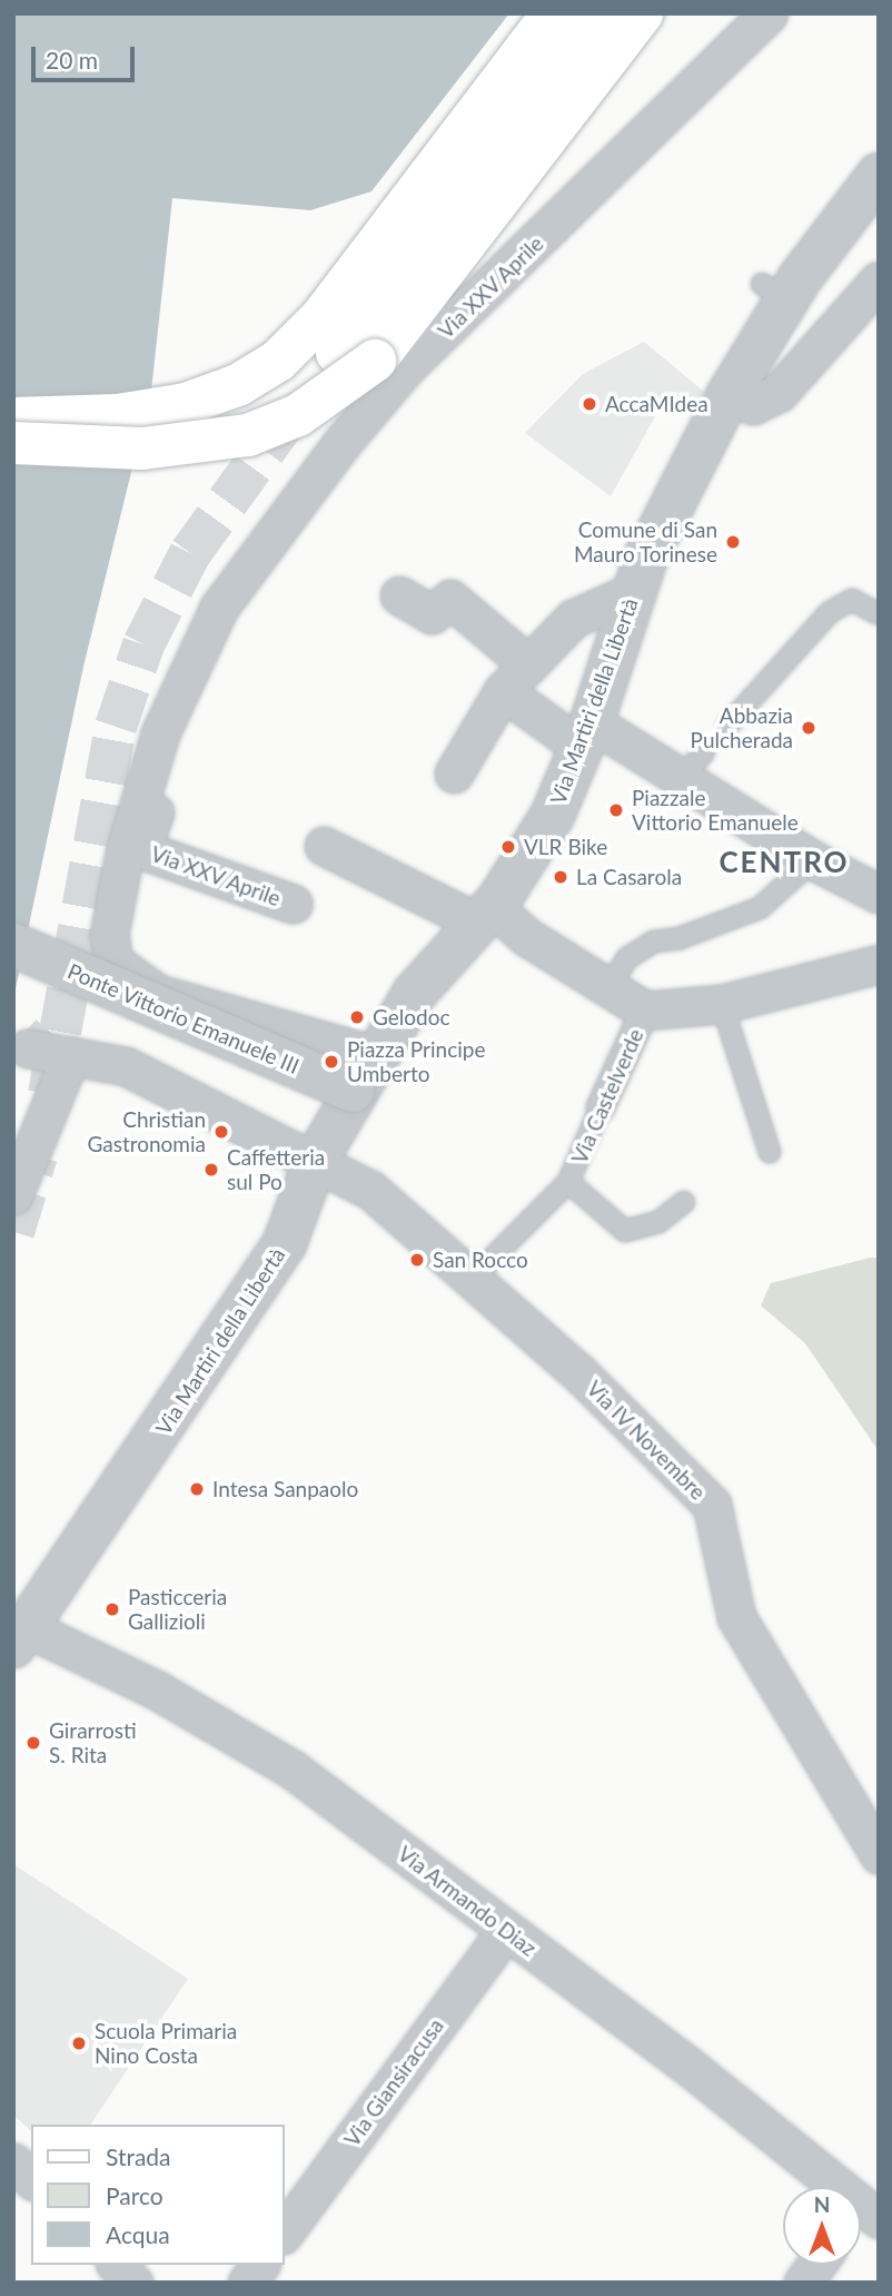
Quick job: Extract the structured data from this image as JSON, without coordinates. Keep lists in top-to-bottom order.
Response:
{
  "streets": {
    "street": [
      "Via XXV Aprile",
      "Via Martiri della Libertà",
      "Ponte Vittorio Emanuele III",
      "Via Castelverde",
      "Via IV Novembre",
      "Via Armando Diaz",
      "Via Giansiracusa"
    ]
  },
  "crossings": [
    ["Via XXV Aprile", "Via Martiri della Libertà"],
    ["Via Martiri della Libertà", "Ponte Vittorio Emanuele III"],
    ["Via Martiri della Libertà", "Via IV Novembre"],
    ["Via Martiri della Libertà", "Via Armando Diaz"],
    ["Via Castelverde", "Via IV Novembre"],
    ["Via Armando Diaz", "Via Giansiracusa"]
  ],
  "districts": ["CENTRO"],
  "places": [
    "AccaMIdea",
    "Comune di San Mauro Torinese",
    "Abbazia Pulcherada",
    "Piazzale Vittorio Emanuele",
    "VLR Bike",
    "La Casarola",
    "Gelodoc",
    "Piazza Principe Umberto",
    "Christian Gastronomia",
    "Caffetteria sul Po",
    "San Rocco",
    "Intesa Sanpaolo",
    "Pasticceria Gallizioli",
    "Girarrosti S. Rita",
    "Scuola Primaria Nino Costa"
  ],
  "legend": ["Strada", "Parco", "Acqua"],
  "scale_bar": "20 m",
  "north": "top"
}
